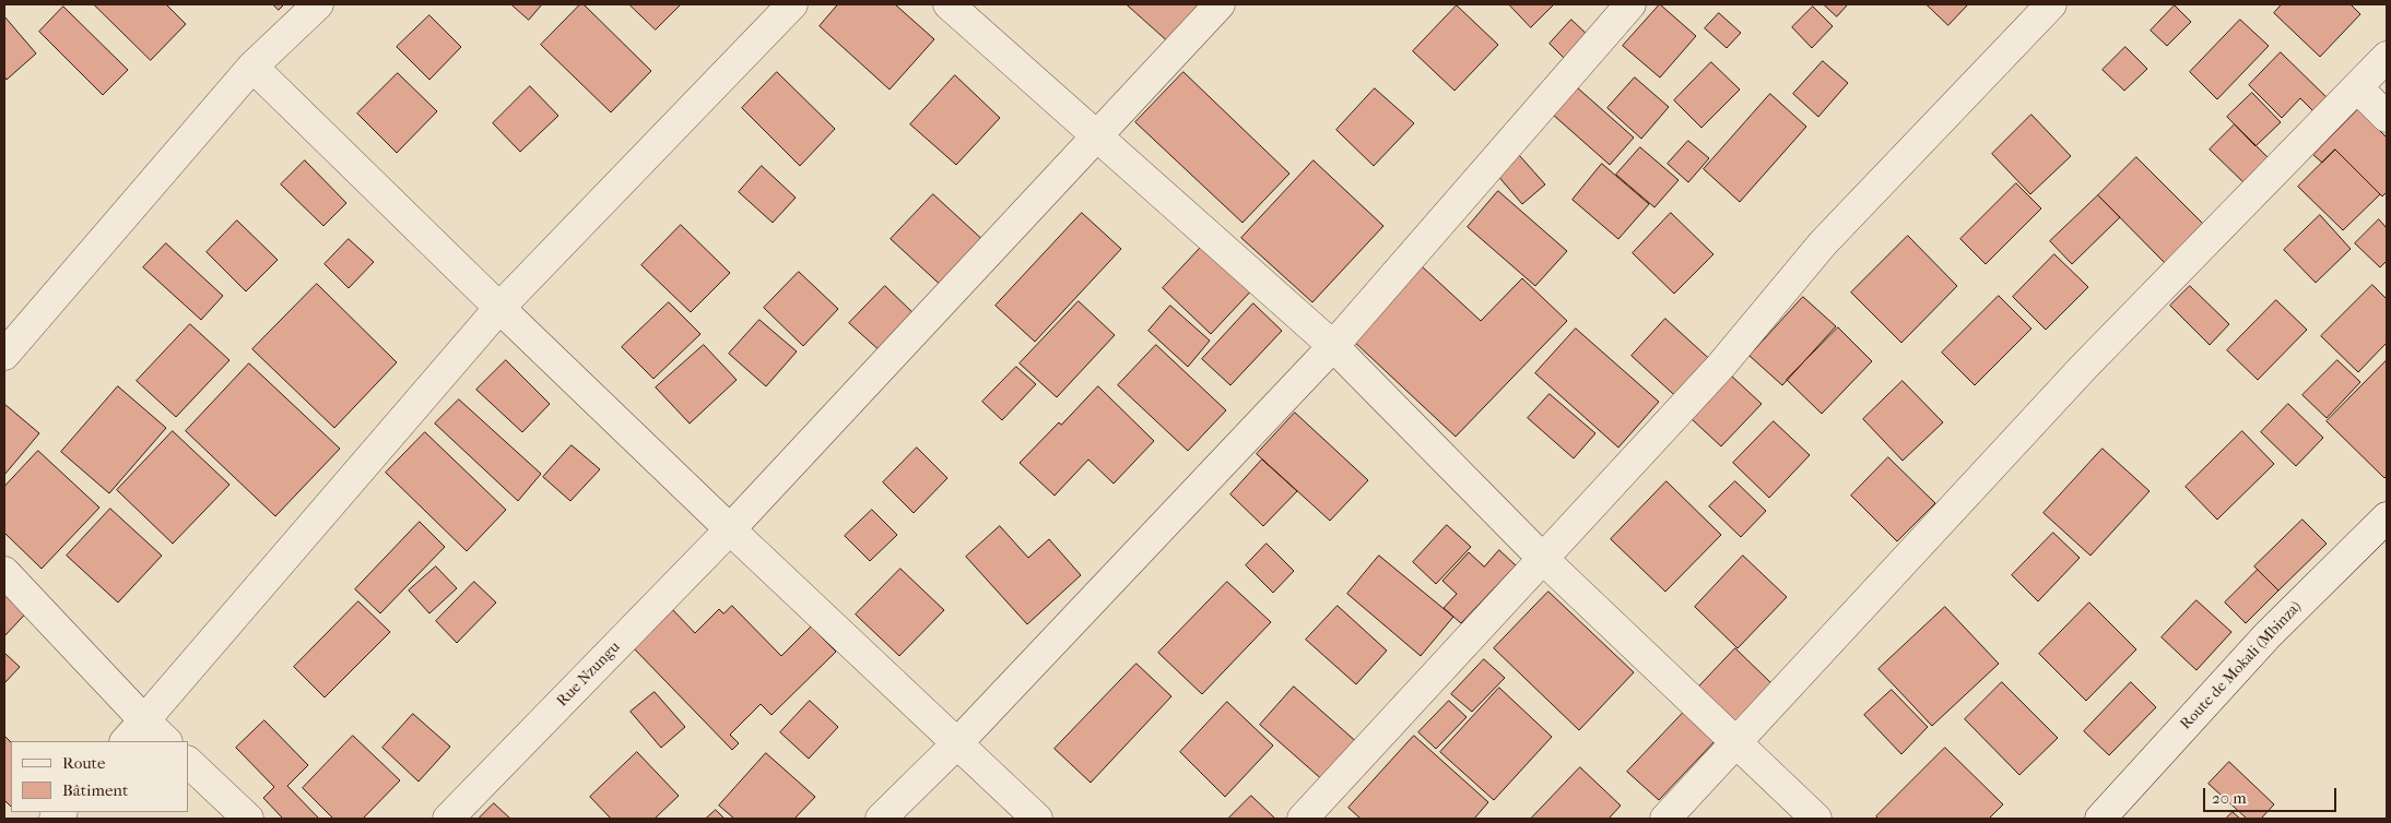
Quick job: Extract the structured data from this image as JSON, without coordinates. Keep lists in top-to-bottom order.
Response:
{
  "streets": {
    "street": ["Route de Mokali (Mbinza)", "Rue Nzungu"]
  },
  "legend": ["Route", "Bâtiment"],
  "scale_bar": "20 m"
}
